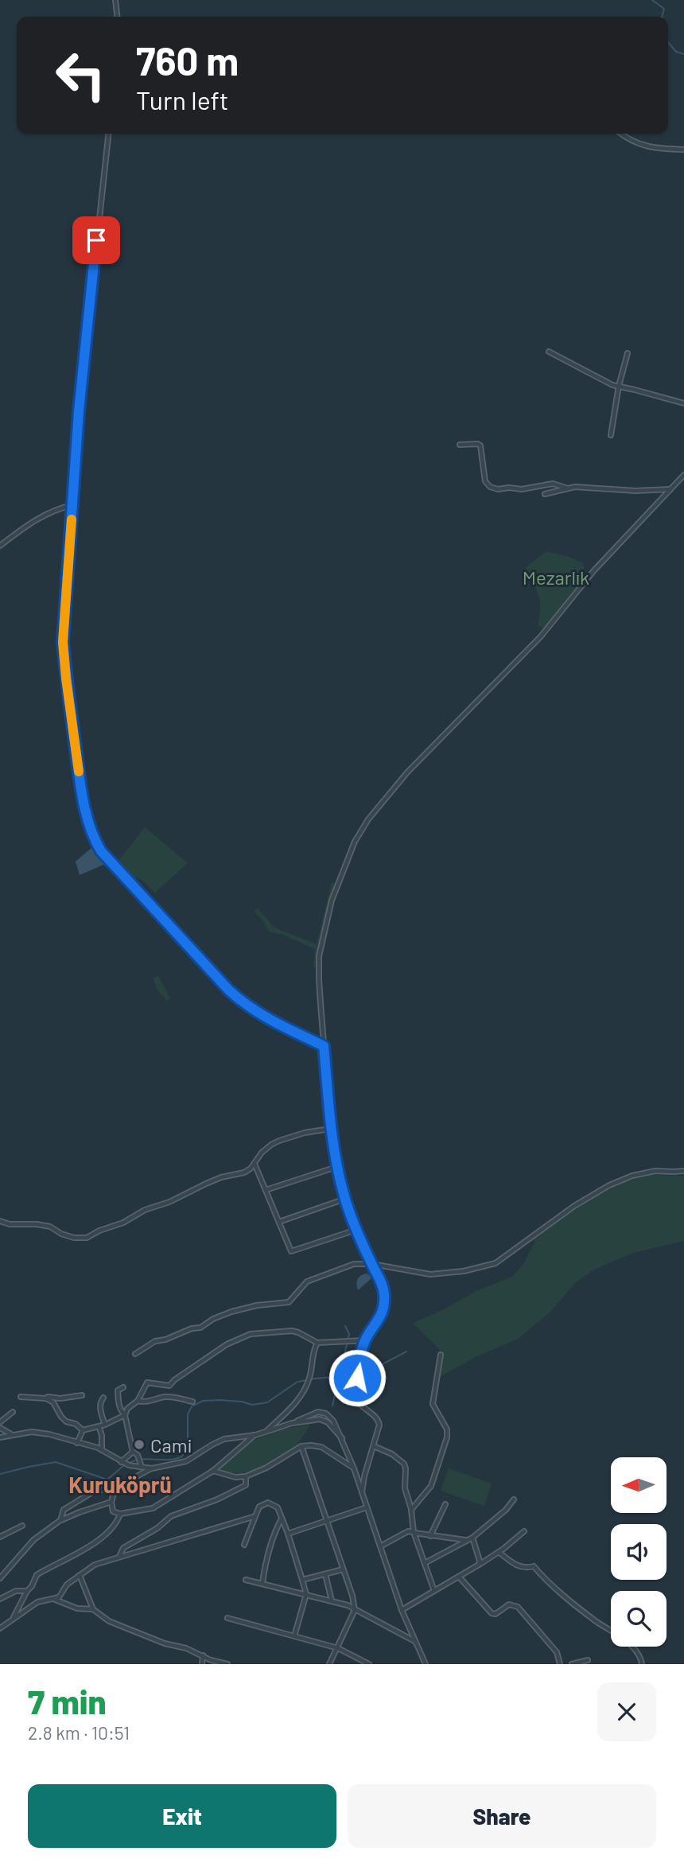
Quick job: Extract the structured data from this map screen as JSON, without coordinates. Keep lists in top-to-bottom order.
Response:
{
  "districts": ["Kuruköprü"],
  "parks": ["Mezarlık"],
  "places": ["Cami"],
  "north": "left",
  "page": {
    "turn": ["760 m", "Turn left"],
    "heading": ["7 min", "2.8 km · 10:51"],
    "buttons": ["Exit", "Share"]
  }
}
